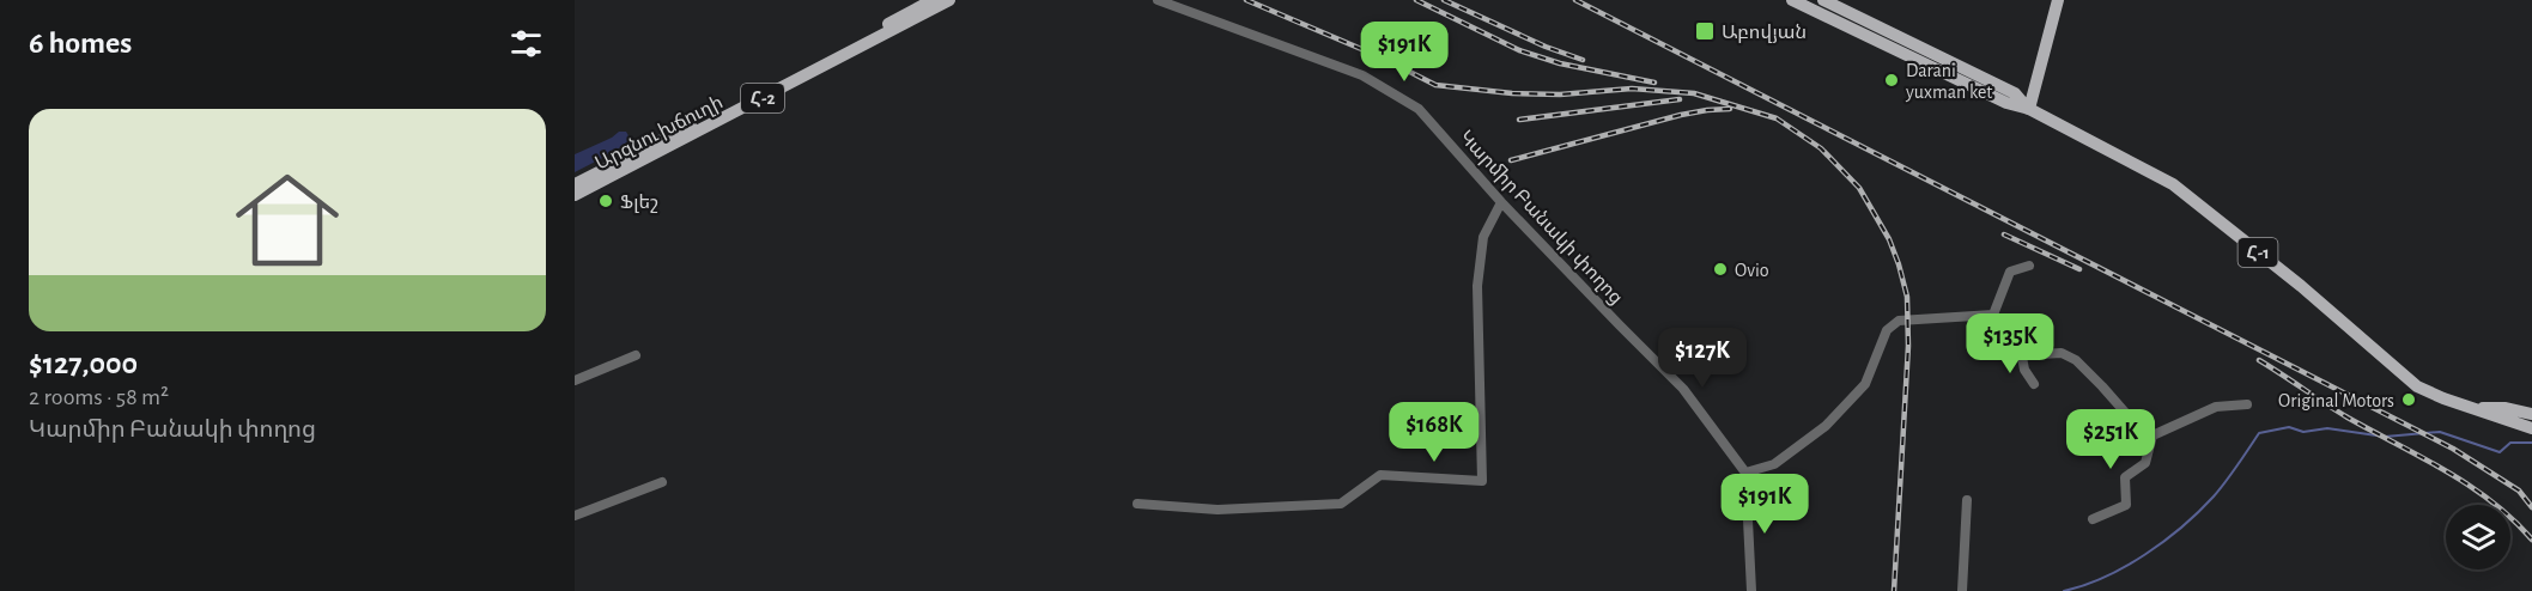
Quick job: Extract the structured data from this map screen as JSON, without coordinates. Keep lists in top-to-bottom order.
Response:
{
  "streets": {
    "main road": ["Հ-2", "Արզնու խճուղի", "Հ-1"],
    "street": ["Կարմիր Բանակի փողոց"]
  },
  "places": {
    "transit": ["Աբովյան"],
    "other": [
      "Darani yuxman ket",
      "Ֆլեշ",
      "Ovio",
      "Original Motors"
    ]
  },
  "page": {
    "heading": "6 homes",
    "price": [
      "$191K",
      "$135K",
      "$127K",
      "$168K",
      "$251K",
      "$191K"
    ],
    "list": [
      {
        "name": "$127,000",
        "note": "2 rooms · 58 m² · Կարմիր Բանակի փողոց"
      }
    ]
  }
}
